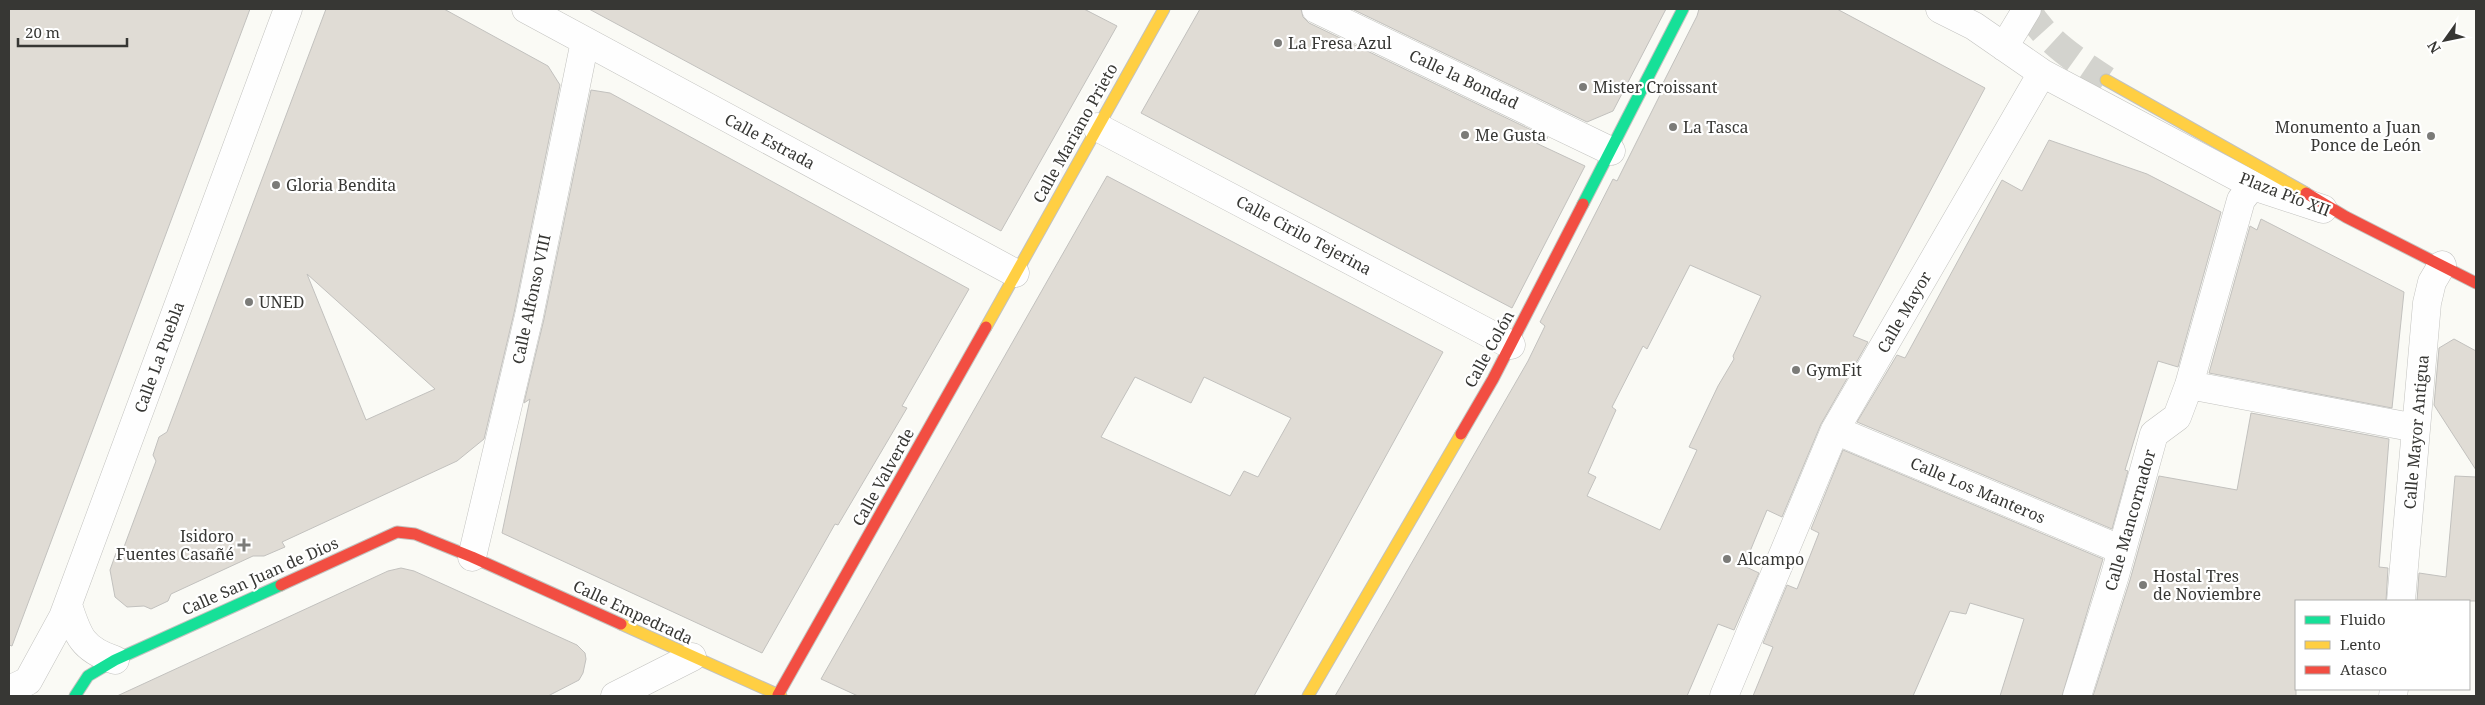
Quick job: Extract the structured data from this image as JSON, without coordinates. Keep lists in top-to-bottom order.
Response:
{
  "streets": {
    "street": [
      "Calle la Bondad",
      "Calle Mariano Prieto",
      "Calle Estrada",
      "Plaza Pío XII",
      "Calle Cirilo Tejerina",
      "Calle Alfonso VIII",
      "Calle Mayor",
      "Calle Colón",
      "Calle La Puebla",
      "Calle Mayor Antigua",
      "Calle Valverde",
      "Calle Los Manteros",
      "Calle Mancornador",
      "Calle San Juan de Dios",
      "Calle Empedrada"
    ]
  },
  "crossings": [
    ["Calle la Bondad", "Calle Colón"],
    ["Calle Mariano Prieto", "Calle Estrada"],
    ["Calle Mariano Prieto", "Calle Cirilo Tejerina"],
    ["Calle Mariano Prieto", "Calle Valverde"],
    ["Calle Estrada", "Calle Alfonso VIII"],
    ["Calle Estrada", "Calle Valverde"],
    ["Plaza Pío XII", "Calle Mayor"],
    ["Plaza Pío XII", "Calle Mayor Antigua"],
    ["Plaza Pío XII", "Calle Mancornador"],
    ["Calle Cirilo Tejerina", "Calle Colón"],
    ["Calle Alfonso VIII", "Calle San Juan de Dios"],
    ["Calle Alfonso VIII", "Calle Empedrada"],
    ["Calle Mayor", "Calle Los Manteros"],
    ["Calle Valverde", "Calle Empedrada"],
    ["Calle Los Manteros", "Calle Mancornador"],
    ["Calle San Juan de Dios", "Calle Empedrada"]
  ],
  "places": {
    "other": [
      "La Fresa Azul",
      "Mister Croissant",
      "La Tasca",
      "Me Gusta",
      "Monumento a Juan Ponce de León",
      "Gloria Bendita",
      "UNED",
      "GymFit",
      "Alcampo",
      "Hostal Tres de Noviembre"
    ],
    "health": ["Isidoro Fuentes Casañé"]
  },
  "legend": ["Fluido", "Lento", "Atasco"],
  "scale_bar": "20 m",
  "north": "bottom left"
}
